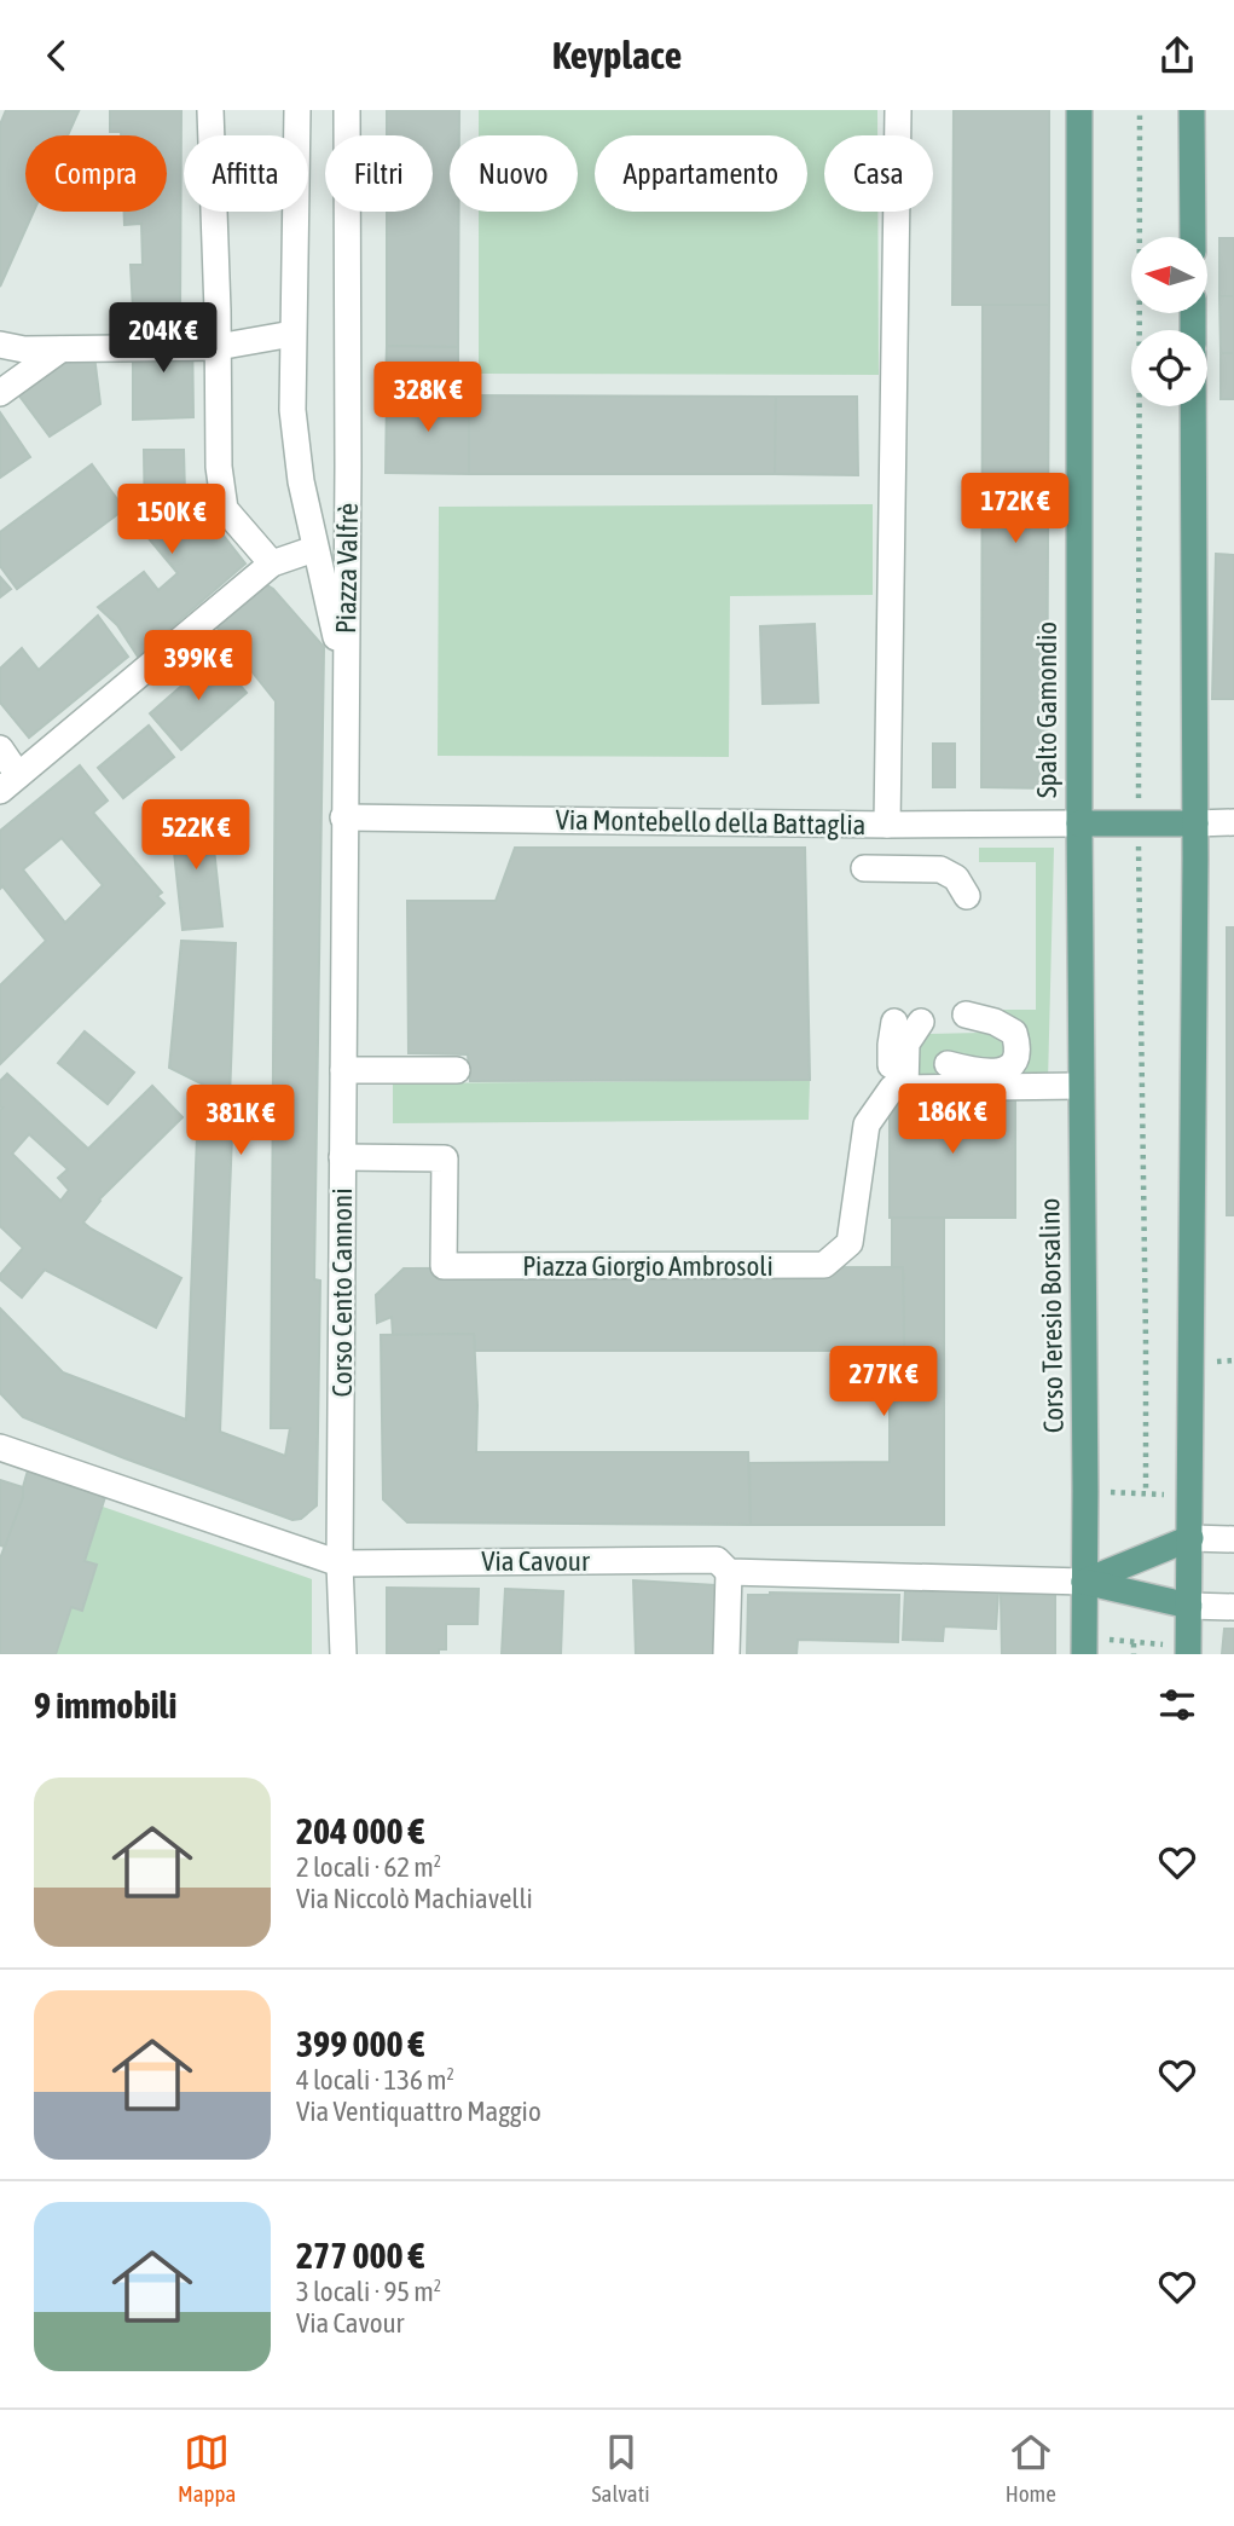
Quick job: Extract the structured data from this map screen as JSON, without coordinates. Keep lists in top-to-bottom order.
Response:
{
  "streets": {
    "main road": ["Spalto Gamondio", "Corso Teresio Borsalino"],
    "street": [
      "Piazza Valfrè",
      "Via Montebello della Battaglia",
      "Piazza Giorgio Ambrosoli",
      "Corso Cento Cannoni",
      "Via Cavour"
    ]
  },
  "crossings": [
    ["Piazza Valfrè", "Corso Cento Cannoni"],
    ["Spalto Gamondio", "Via Montebello della Battaglia"],
    ["Spalto Gamondio", "Corso Teresio Borsalino"],
    ["Via Montebello della Battaglia", "Corso Cento Cannoni"],
    ["Via Montebello della Battaglia", "Corso Teresio Borsalino"],
    ["Piazza Giorgio Ambrosoli", "Corso Cento Cannoni"],
    ["Corso Cento Cannoni", "Via Cavour"],
    ["Corso Teresio Borsalino", "Via Cavour"]
  ],
  "north": "left",
  "page": {
    "header": "Keyplace",
    "chip": [
      "Compra",
      "Affitta",
      "Filtri",
      "Nuovo",
      "Appartamento",
      "Casa"
    ],
    "price": [
      "204K €",
      "328K €",
      "172K €",
      "150K €",
      "399K €",
      "522K €",
      "186K €",
      "381K €",
      "277K €"
    ],
    "heading": "9 immobili",
    "list": [
      {
        "name": "204 000 €",
        "note": "2 locali · 62 m² · Via Niccolò Machiavelli"
      },
      {
        "name": "399 000 €",
        "note": "4 locali · 136 m² · Via Ventiquattro Maggio"
      },
      {
        "name": "277 000 €",
        "note": "3 locali · 95 m² · Via Cavour"
      }
    ],
    "tabs": ["Mappa", "Salvati", "Home"]
  }
}
